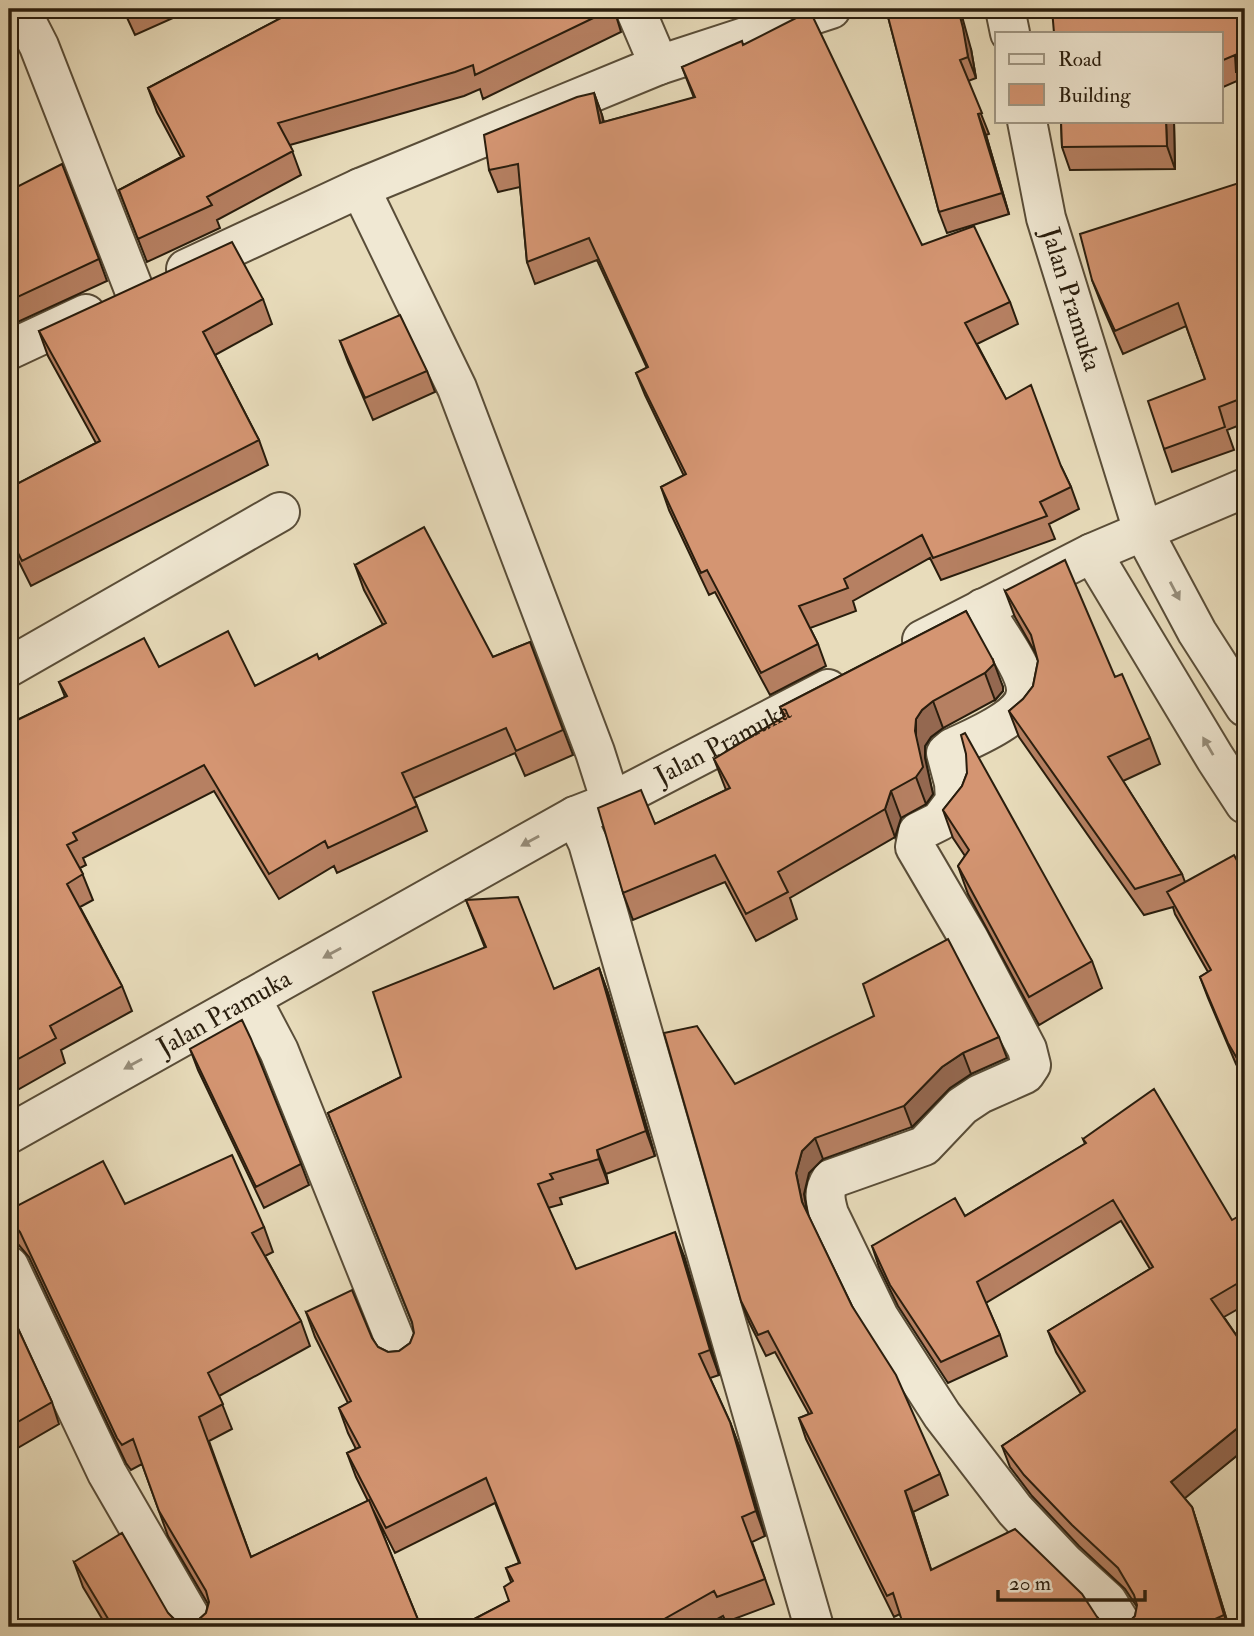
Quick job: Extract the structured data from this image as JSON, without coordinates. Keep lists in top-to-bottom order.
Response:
{
  "streets": {
    "street": ["Jalan Pramuka"]
  },
  "legend": ["Road", "Building"],
  "scale_bar": "20 m"
}
